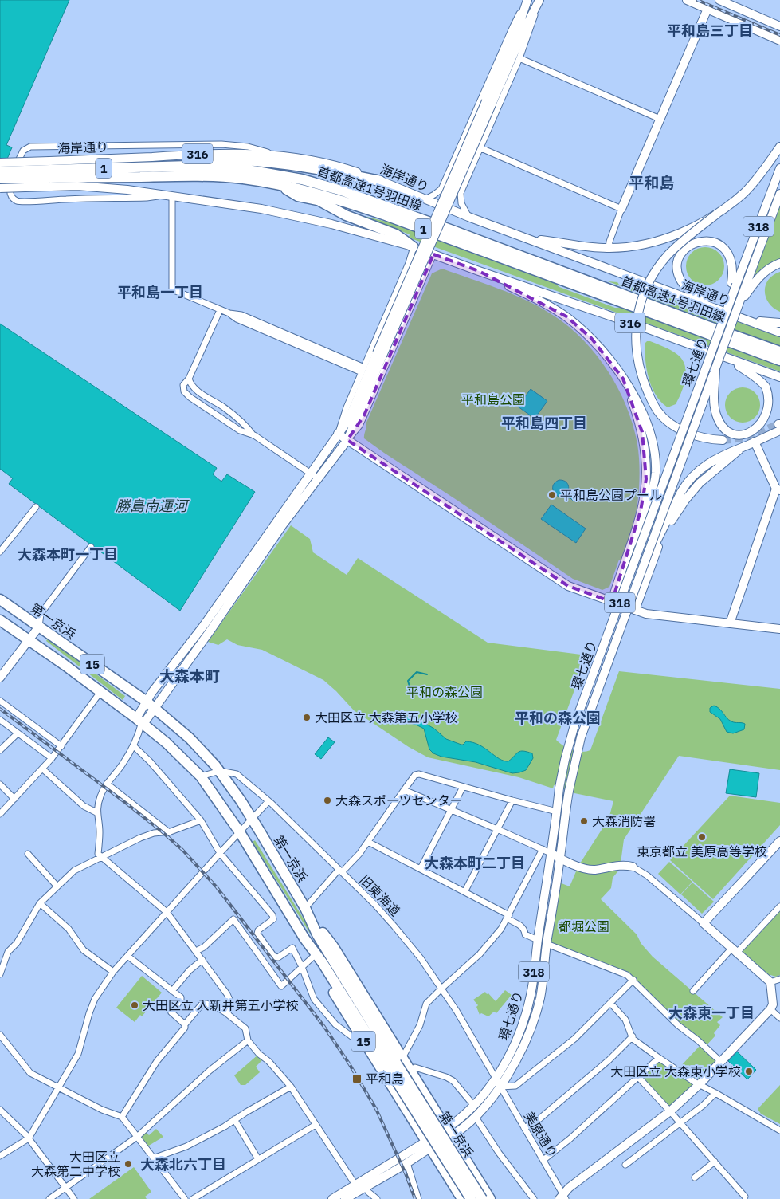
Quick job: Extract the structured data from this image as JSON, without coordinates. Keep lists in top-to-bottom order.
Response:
{
  "streets": {
    "highway": [
      "1",
      "首都高速1号羽田線",
      "第一京浜",
      "15"
    ],
    "main road": [
      "海岸通り",
      "316",
      "318",
      "環七通り"
    ],
    "street": ["旧東海道", "美原通り"]
  },
  "crossings": [
    ["海岸通り", "1"],
    ["海岸通り", "首都高速1号羽田線"],
    ["1", "首都高速1号羽田線"],
    ["318", "環七通り"],
    ["環七通り", "15"],
    ["環七通り", "旧東海道"],
    ["環七通り", "美原通り"],
    ["第一京浜", "15"],
    ["第一京浜", "旧東海道"],
    ["旧東海道", "美原通り"]
  ],
  "districts": [
    "平和島三丁目",
    "平和島",
    "平和島一丁目",
    "平和島四丁目",
    "大森本町一丁目",
    "大森本町",
    "平和の森公園",
    "大森本町二丁目",
    "大森東一丁目",
    "大森北六丁目"
  ],
  "water": ["勝島南運河"],
  "parks": ["平和島公園", "平和の森公園", "都堀公園"],
  "places": {
    "other": [
      "平和島公園プール",
      "大田区立 大森第五小学校",
      "大森スポーツセンター",
      "大森消防署",
      "東京都立 美原高等学校",
      "大田区立 入新井第五小学校",
      "大田区立 大森東小学校",
      "大田区立 大森第二中学校"
    ],
    "transit": ["平和島"]
  }
}
